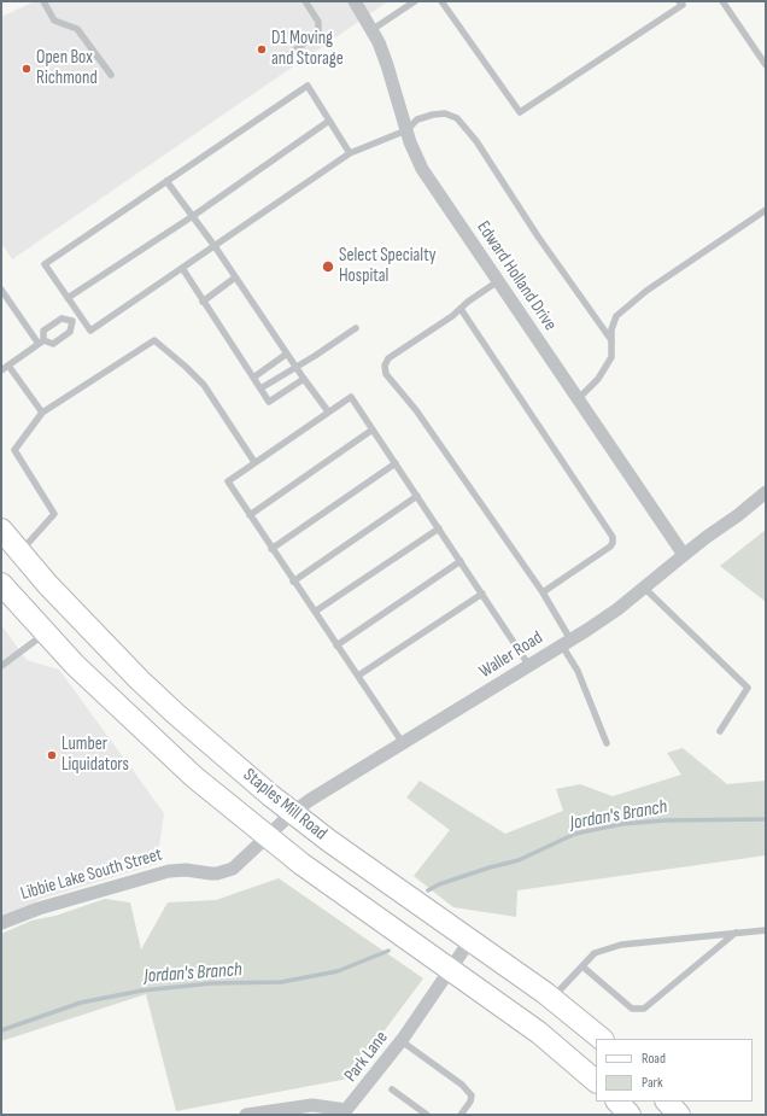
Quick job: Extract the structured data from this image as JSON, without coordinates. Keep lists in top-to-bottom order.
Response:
{
  "streets": {
    "main road": ["Staples Mill Road"],
    "street": [
      "Edward Holland Drive",
      "Waller Road",
      "Libbie Lake South Street",
      "Park Lane"
    ]
  },
  "crossings": [
    ["Edward Holland Drive", "Waller Road"],
    ["Waller Road", "Staples Mill Road"],
    ["Waller Road", "Libbie Lake South Street"],
    ["Staples Mill Road", "Libbie Lake South Street"],
    ["Staples Mill Road", "Park Lane"]
  ],
  "water": ["Jordan's Branch"],
  "places": [
    "D1 Moving and Storage",
    "Open Box Richmond",
    "Select Specialty Hospital",
    "Lumber Liquidators"
  ],
  "legend": ["Road", "Park"]
}
